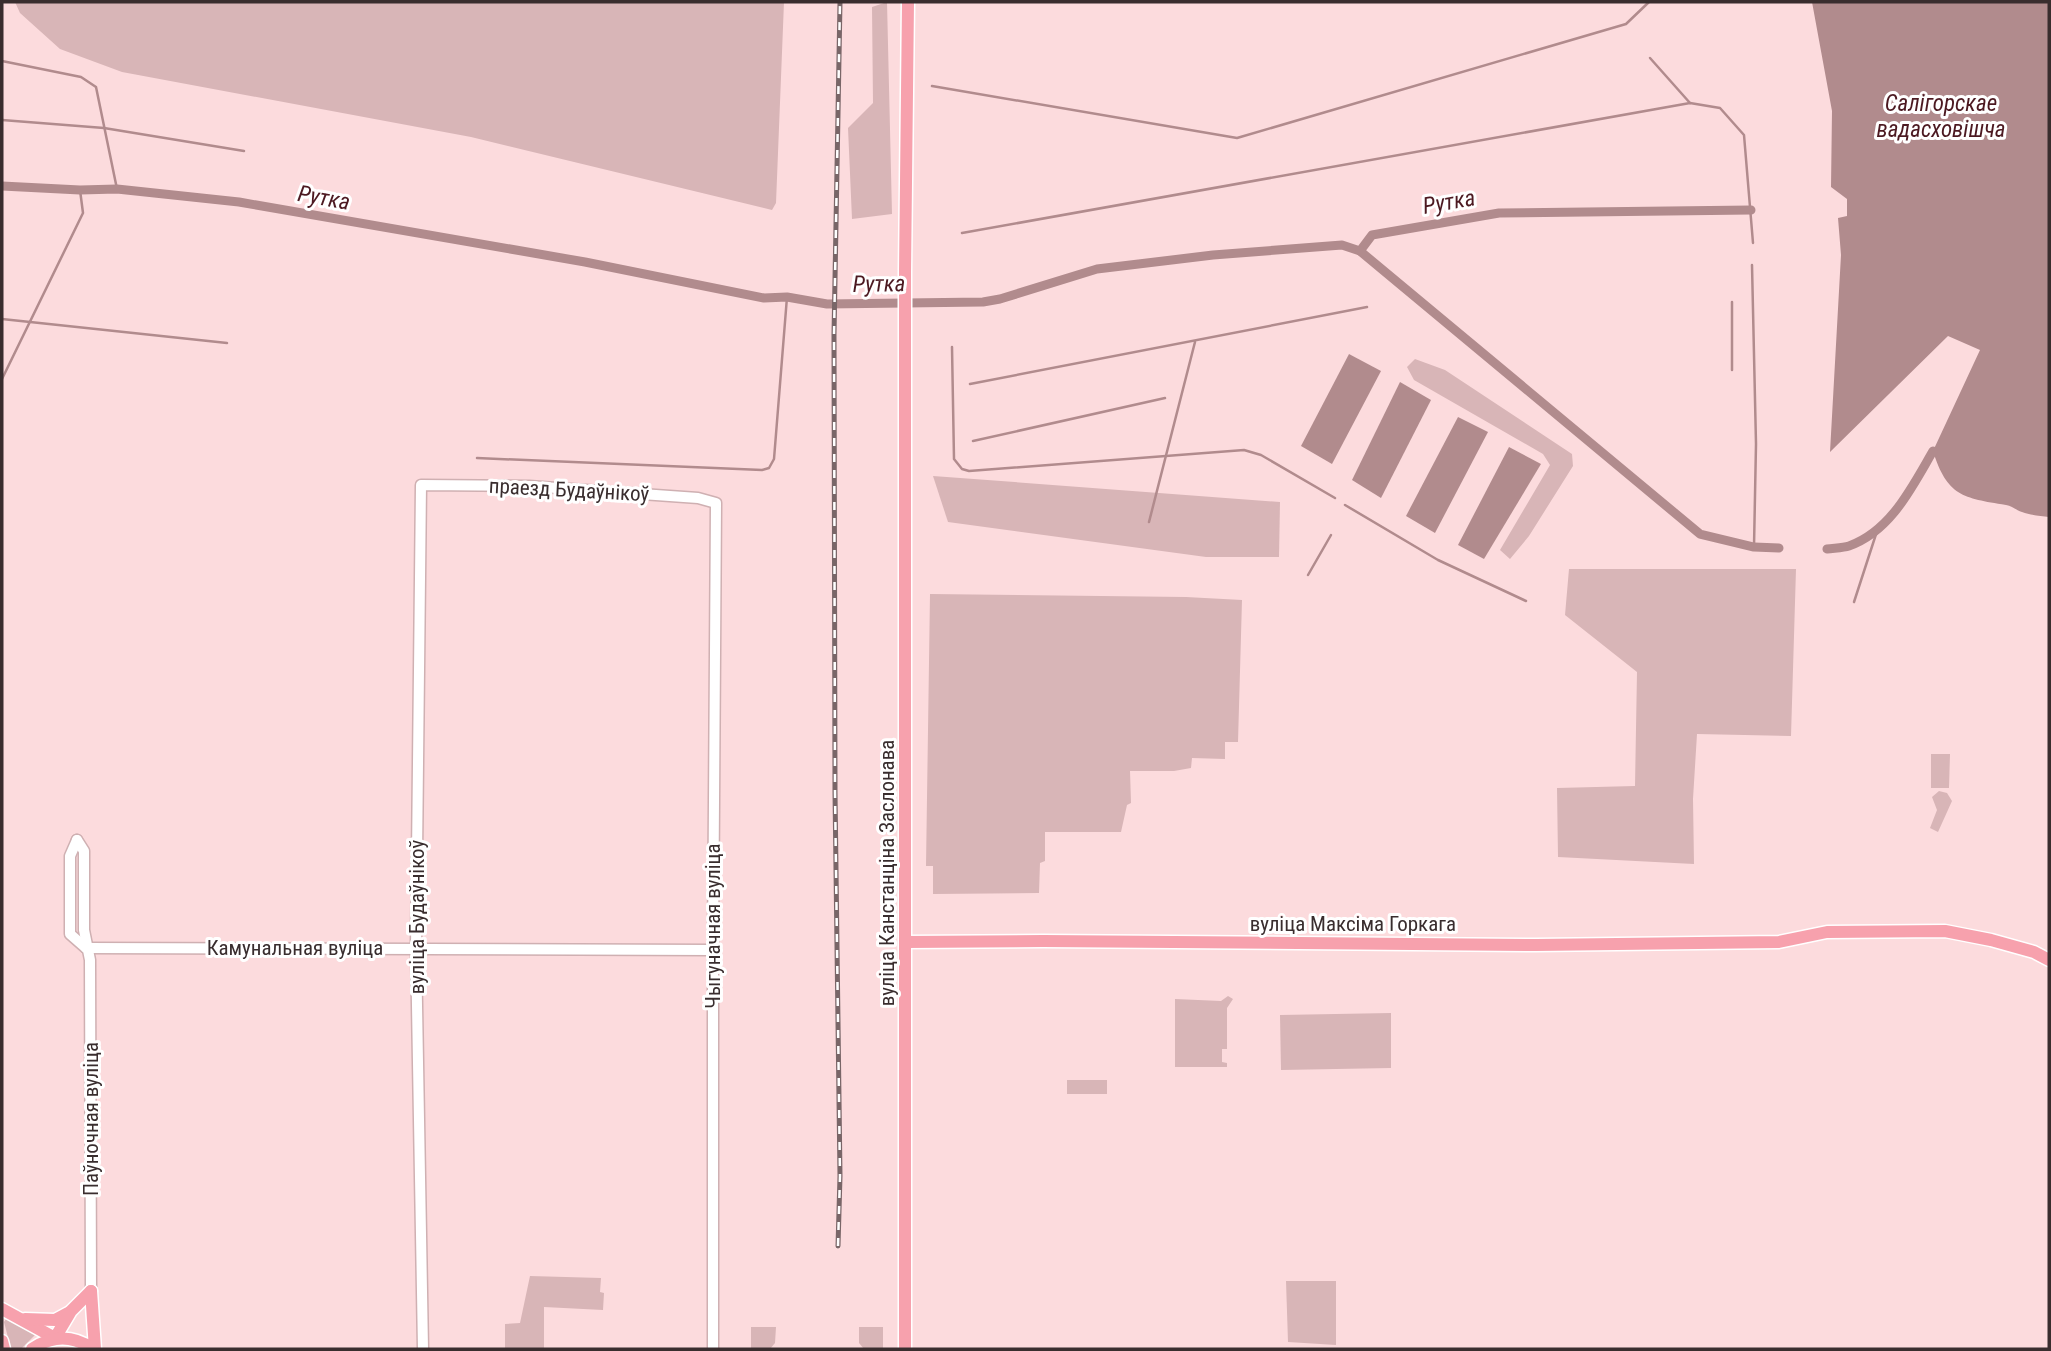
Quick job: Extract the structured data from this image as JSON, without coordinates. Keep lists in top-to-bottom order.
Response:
{
  "streets": {
    "main road": ["вуліца Канстанціна Заслонава", "вуліца Максіма Горкага"],
    "street": [
      "праезд Будаўнікоў",
      "вуліца Будаўнікоў",
      "Чыгуначная вуліца",
      "Камунальная вуліца",
      "Паўночная вуліца"
    ]
  },
  "crossings": [
    ["праезд Будаўнікоў", "вуліца Будаўнікоў"],
    ["праезд Будаўнікоў", "Чыгуначная вуліца"],
    ["вуліца Канстанціна Заслонава", "вуліца Максіма Горкага"],
    ["вуліца Будаўнікоў", "Камунальная вуліца"],
    ["Чыгуначная вуліца", "Камунальная вуліца"],
    ["Камунальная вуліца", "Паўночная вуліца"]
  ],
  "water": ["Салігорскае вадасховішча", "Рутка"]
}
